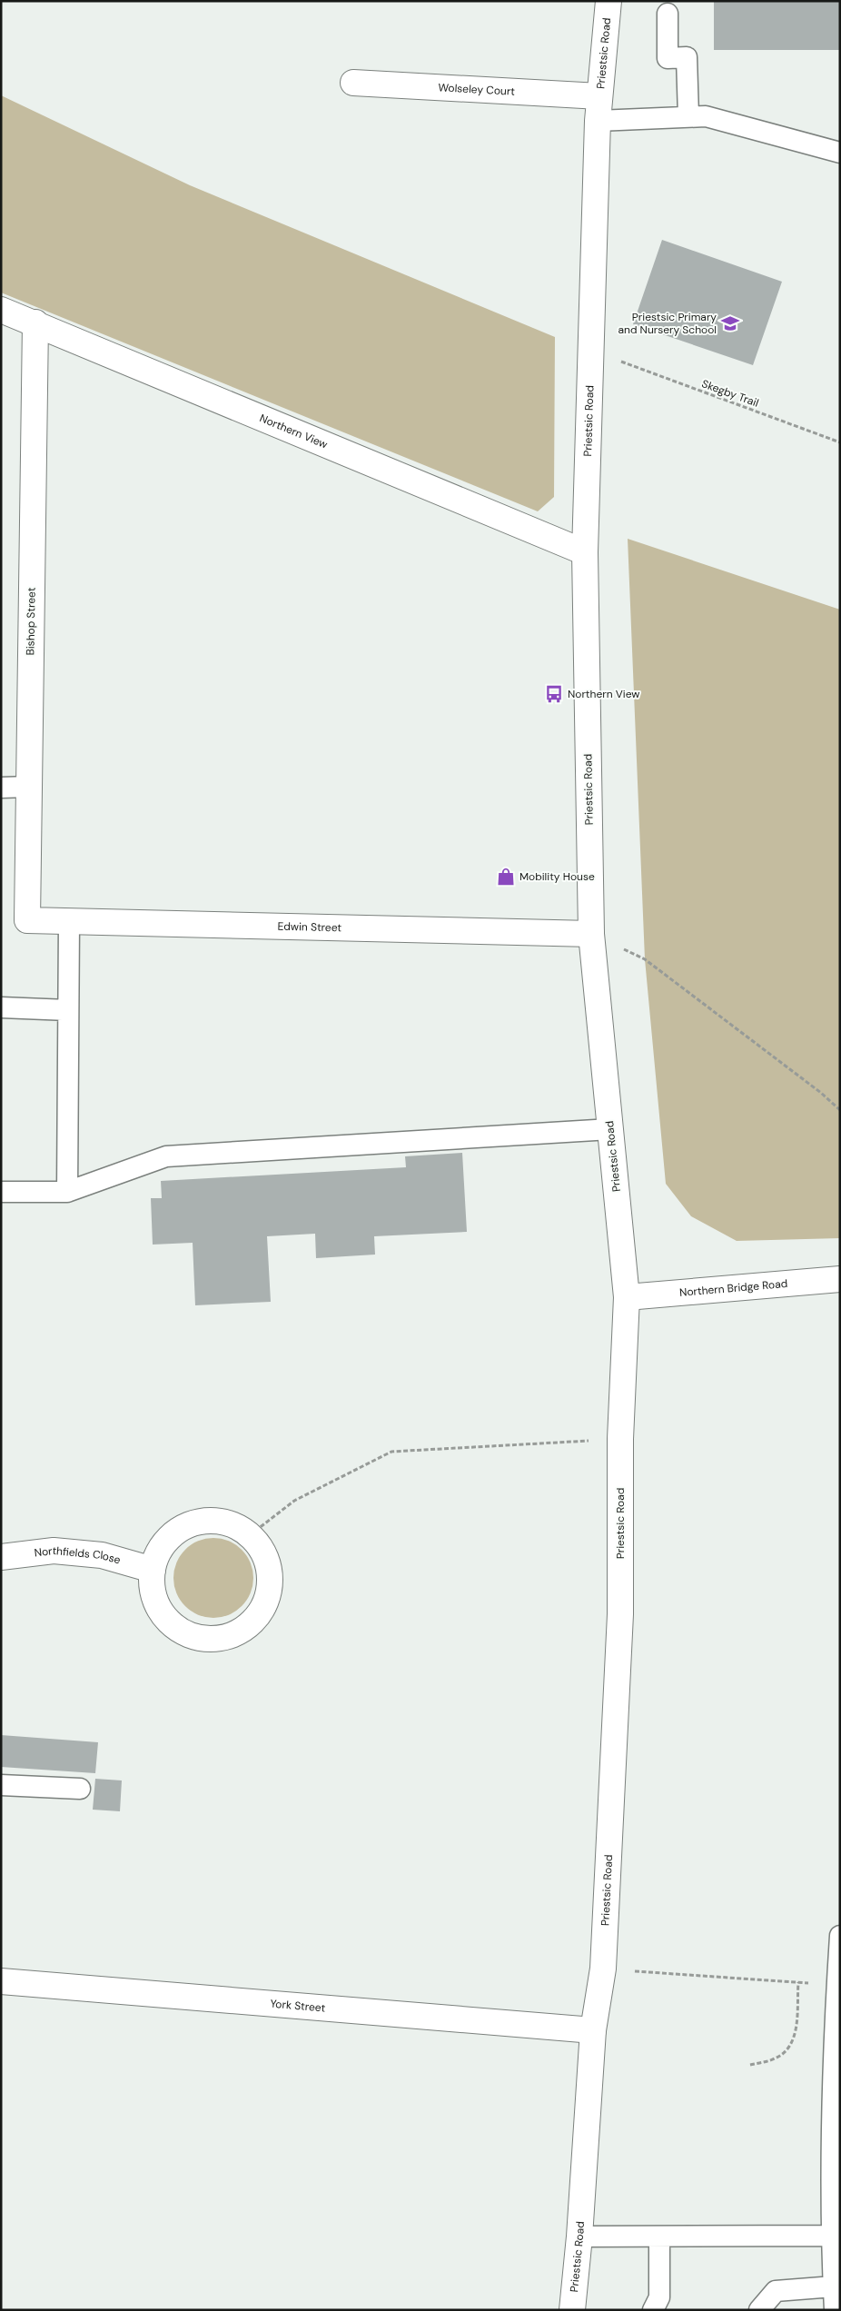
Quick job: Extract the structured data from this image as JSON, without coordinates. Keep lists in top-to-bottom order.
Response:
{
  "streets": {
    "street": [
      "Priestsic Road",
      "Wolseley Court",
      "Northern View",
      "Bishop Street",
      "Edwin Street",
      "Northern Bridge Road",
      "Northfields Close",
      "York Street"
    ],
    "path": ["Skegby Trail"]
  },
  "crossings": [
    ["Priestsic Road", "Wolseley Court"],
    ["Priestsic Road", "Northern View"],
    ["Priestsic Road", "Edwin Street"],
    ["Priestsic Road", "Northern Bridge Road"],
    ["Priestsic Road", "York Street"],
    ["Northern View", "Bishop Street"],
    ["Bishop Street", "Edwin Street"]
  ],
  "places": {
    "school or university": ["Priestsic Primary and Nursery School"],
    "bus stop": ["Northern View"],
    "shop": ["Mobility House"]
  }
}
